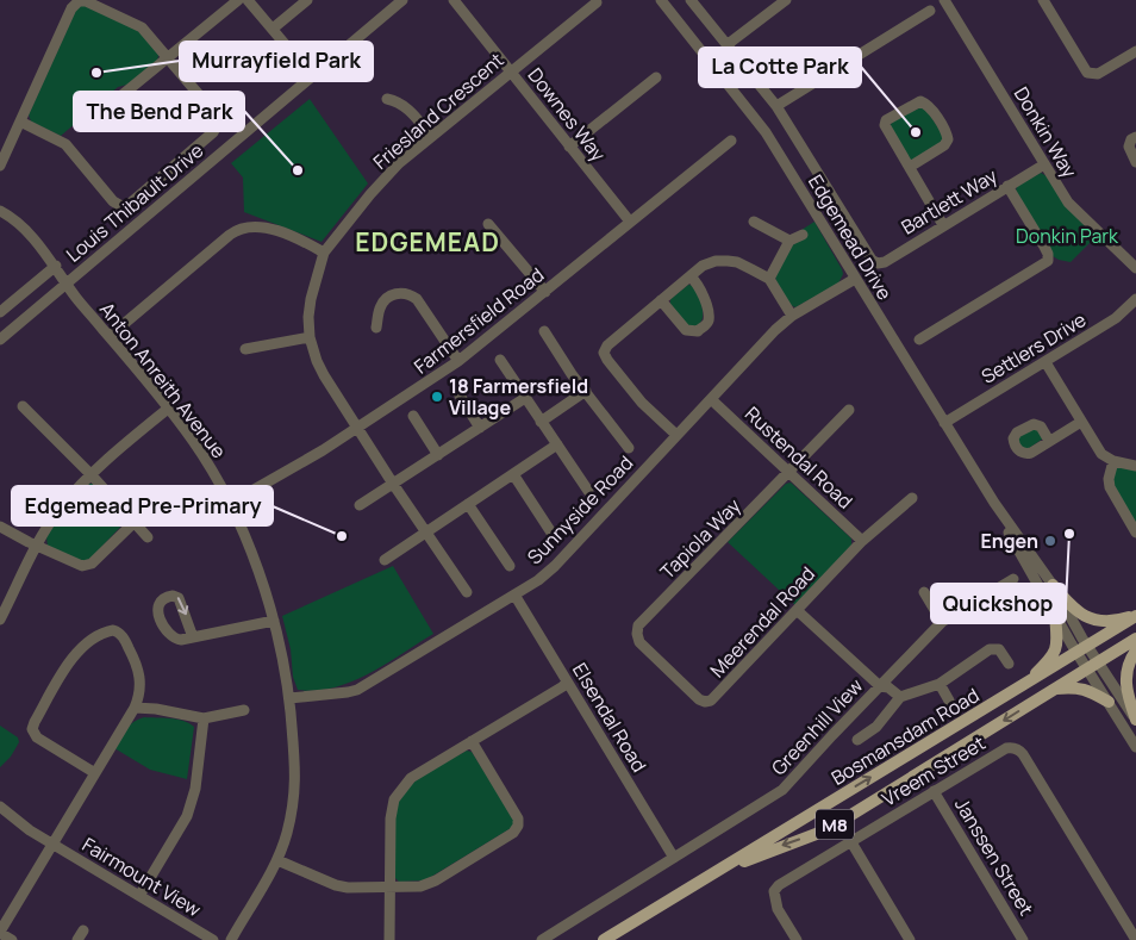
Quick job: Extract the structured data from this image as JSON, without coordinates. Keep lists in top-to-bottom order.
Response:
{
  "streets": {
    "main road": ["Bosmansdam Road", "M8"],
    "street": [
      "Friesland Crescent",
      "Downes Way",
      "Donkin Way",
      "Bartlett Way",
      "Louis Thibault Drive",
      "Edgemead Drive",
      "Farmersfield Road",
      "Settlers Drive",
      "Anton Anreith Avenue",
      "Rustendal Road",
      "Sunnyside Road",
      "Tapiola Way",
      "Meerendal Road",
      "Elsendal Road",
      "Greenhill View",
      "Vreem Street",
      "Janssen Street",
      "Fairmount View"
    ]
  },
  "crossings": [
    ["Friesland Crescent", "Downes Way"],
    ["Friesland Crescent", "Farmersfield Road"],
    ["Downes Way", "Farmersfield Road"],
    ["Donkin Way", "Bartlett Way"],
    ["Bartlett Way", "Edgemead Drive"],
    ["Louis Thibault Drive", "Anton Anreith Avenue"],
    ["Edgemead Drive", "Settlers Drive"],
    ["Edgemead Drive", "Sunnyside Road"],
    ["Edgemead Drive", "Bosmansdam Road"],
    ["Farmersfield Road", "Anton Anreith Avenue"],
    ["Anton Anreith Avenue", "Sunnyside Road"],
    ["Rustendal Road", "Sunnyside Road"],
    ["Rustendal Road", "Tapiola Way"],
    ["Rustendal Road", "Meerendal Road"],
    ["Sunnyside Road", "Elsendal Road"],
    ["Tapiola Way", "Meerendal Road"],
    ["Elsendal Road", "Greenhill View"],
    ["Vreem Street", "Janssen Street"]
  ],
  "districts": ["EDGEMEAD"],
  "parks": ["Donkin Park"],
  "places": [
    "Murrayfield Park",
    "La Cotte Park",
    "The Bend Park",
    "18 Farmersfield Village",
    "Quickshop",
    "Edgemead Pre-Primary",
    "Engen"
  ]
}
